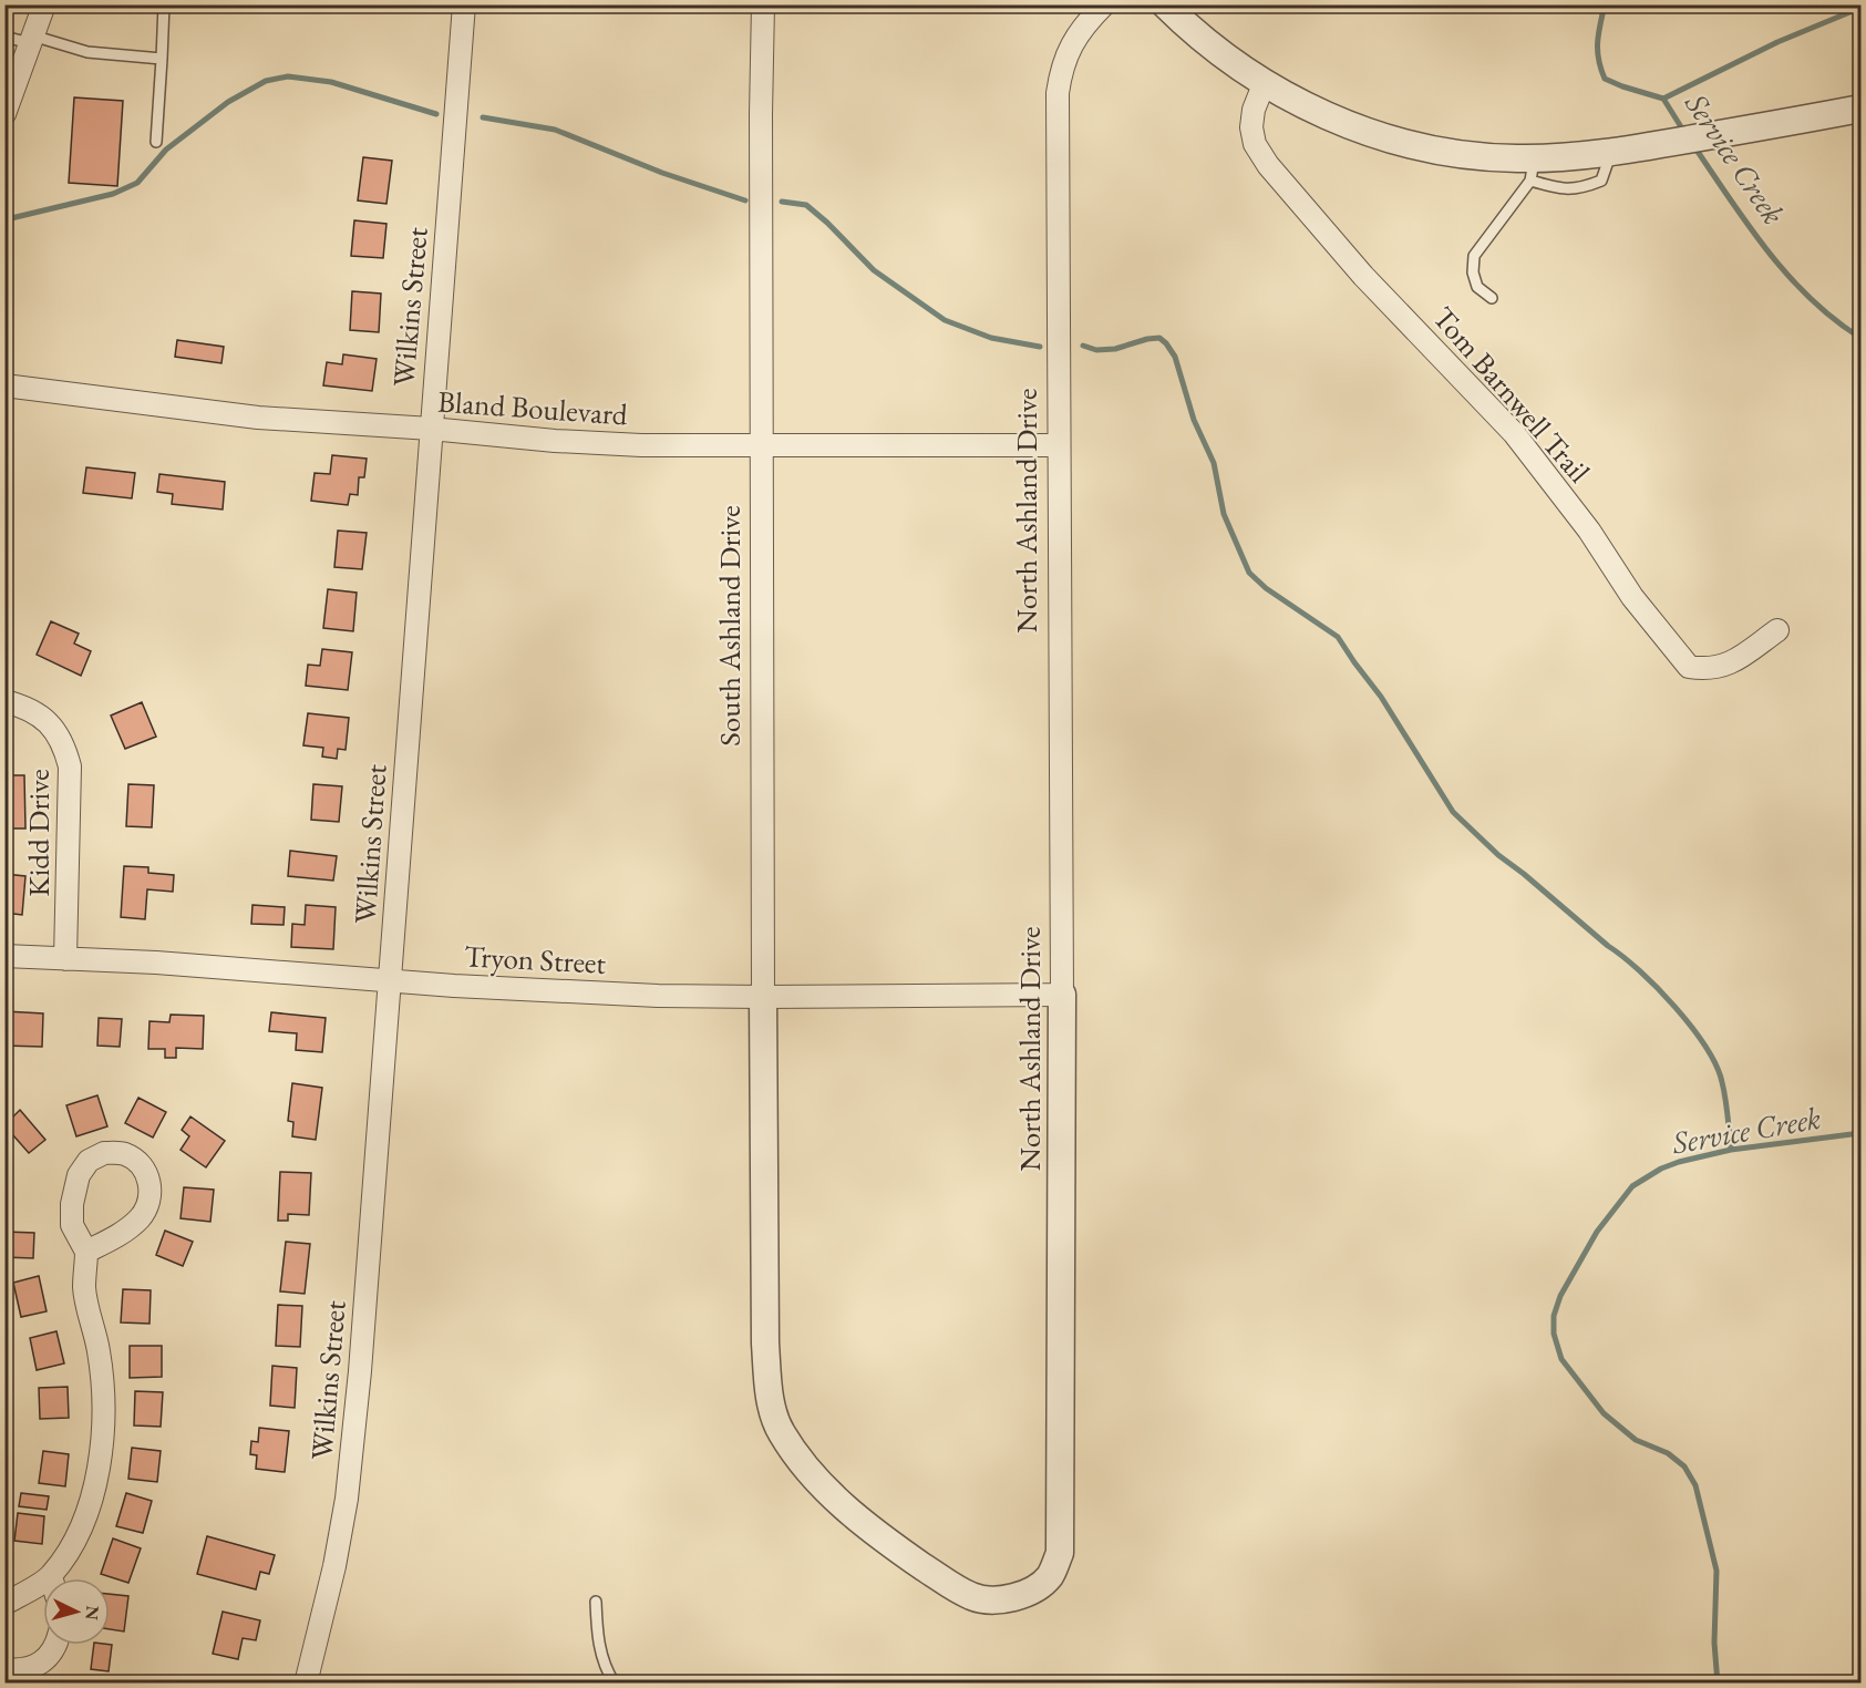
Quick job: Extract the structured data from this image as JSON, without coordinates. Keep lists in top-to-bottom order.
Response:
{
  "streets": {
    "street": [
      "Wilkins Street",
      "Tom Barnwell Trail",
      "Bland Boulevard",
      "North Ashland Drive",
      "South Ashland Drive",
      "Kidd Drive",
      "Tryon Street"
    ]
  },
  "crossings": [
    ["Wilkins Street", "Bland Boulevard"],
    ["Wilkins Street", "Tryon Street"],
    ["Bland Boulevard", "North Ashland Drive"],
    ["Bland Boulevard", "South Ashland Drive"],
    ["North Ashland Drive", "South Ashland Drive"],
    ["North Ashland Drive", "Tryon Street"],
    ["South Ashland Drive", "Tryon Street"],
    ["Kidd Drive", "Tryon Street"]
  ],
  "water": ["Service Creek"],
  "north": "right"
}
